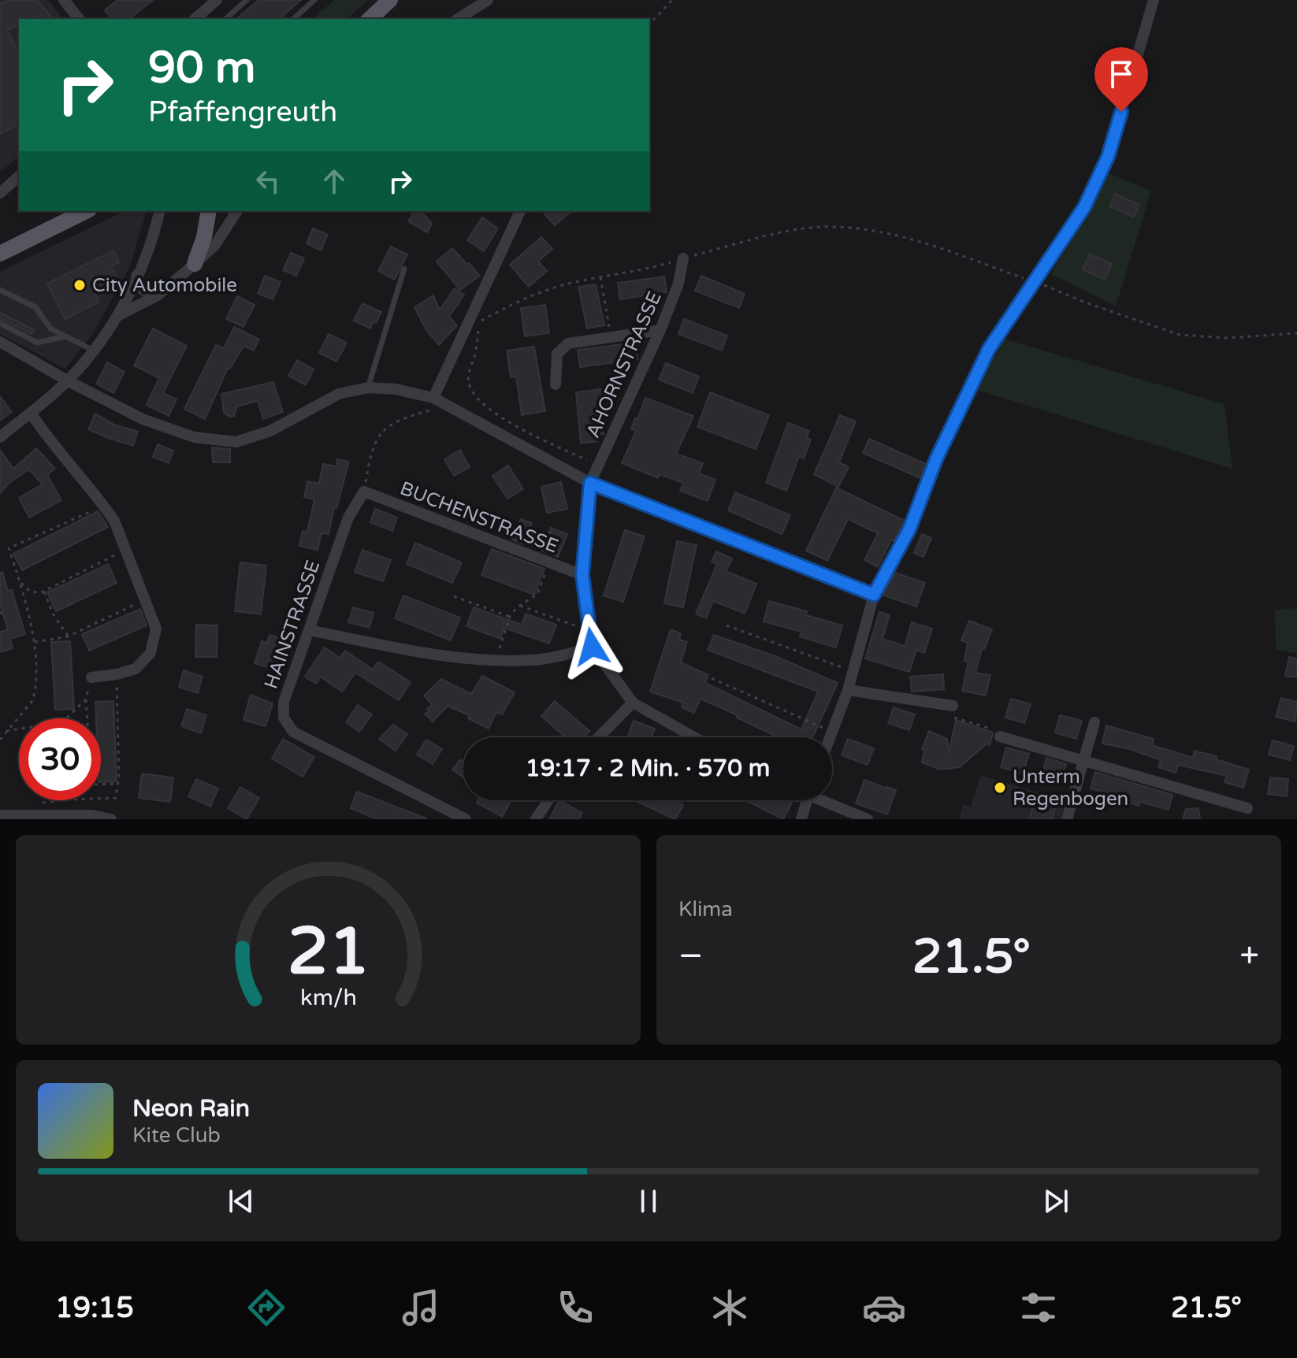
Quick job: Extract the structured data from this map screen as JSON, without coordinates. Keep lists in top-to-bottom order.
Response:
{
  "streets": {
    "street": ["AHORNSTRASSE", "BUCHENSTRASSE", "HAINSTRASSE"]
  },
  "crossings": [
    ["BUCHENSTRASSE", "HAINSTRASSE"]
  ],
  "places": ["City Automobile", "Unterm Regenbogen"],
  "page": {
    "turn": ["90 m", "Pfaffengreuth"],
    "limit": "30",
    "trip": "19:17 · 2 Min. · 570 m",
    "tile": "Klima",
    "heat": ["−", "21.5°", "+"],
    "song": ["Neon Rain", "Kite Club"],
    "tabs": ["19:15", "21.5°"],
    "gauge": ["21", "km/h"]
  }
}
